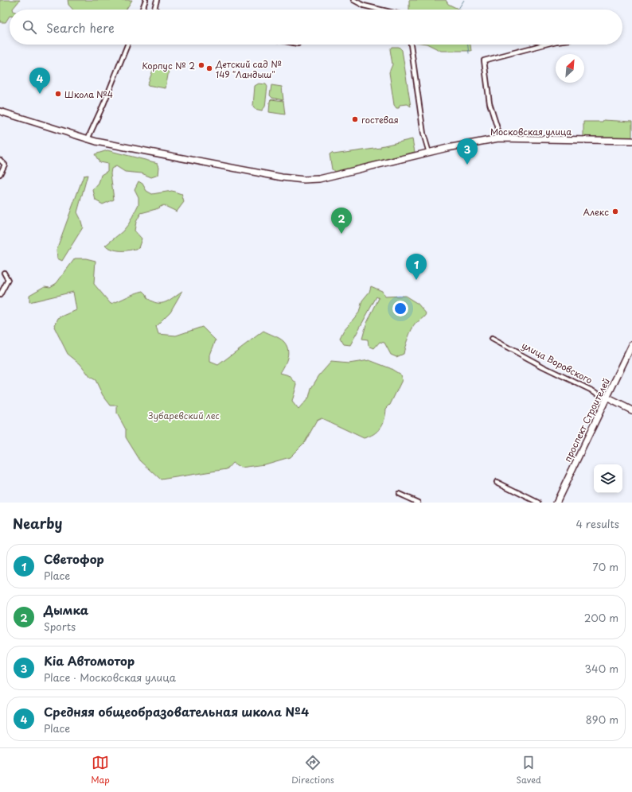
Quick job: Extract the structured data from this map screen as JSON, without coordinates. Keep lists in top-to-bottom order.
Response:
{
  "streets": {
    "main road": ["Московская улица", "улица Воровского", "проспект Строителей"]
  },
  "crossings": [
    ["улица Воровского", "проспект Строителей"]
  ],
  "parks": ["Зубаревский лес"],
  "places": [
    "Корпус № 2",
    "Детский сад № 149 \"Ландыш\"",
    "Школа №4",
    "гостевая",
    "Алекс"
  ],
  "north": "top right",
  "page": {
    "search": "Search here",
    "pins": [
      "4",
      "3",
      "2",
      "1"
    ],
    "heading": ["Nearby", "4 results"],
    "list": [
      {
        "mark": "1",
        "name": "Светофор",
        "note": "Place",
        "value": "70 m"
      },
      {
        "mark": "2",
        "name": "Дымка",
        "note": "Sports",
        "value": "200 m"
      },
      {
        "mark": "3",
        "name": "Kia Автомотор",
        "note": "Place · Московская улица",
        "value": "340 m"
      },
      {
        "mark": "4",
        "name": "Средняя общеобразовательная школа №4",
        "note": "Place",
        "value": "890 m"
      }
    ],
    "nav": ["Map", "Directions", "Saved"]
  }
}
